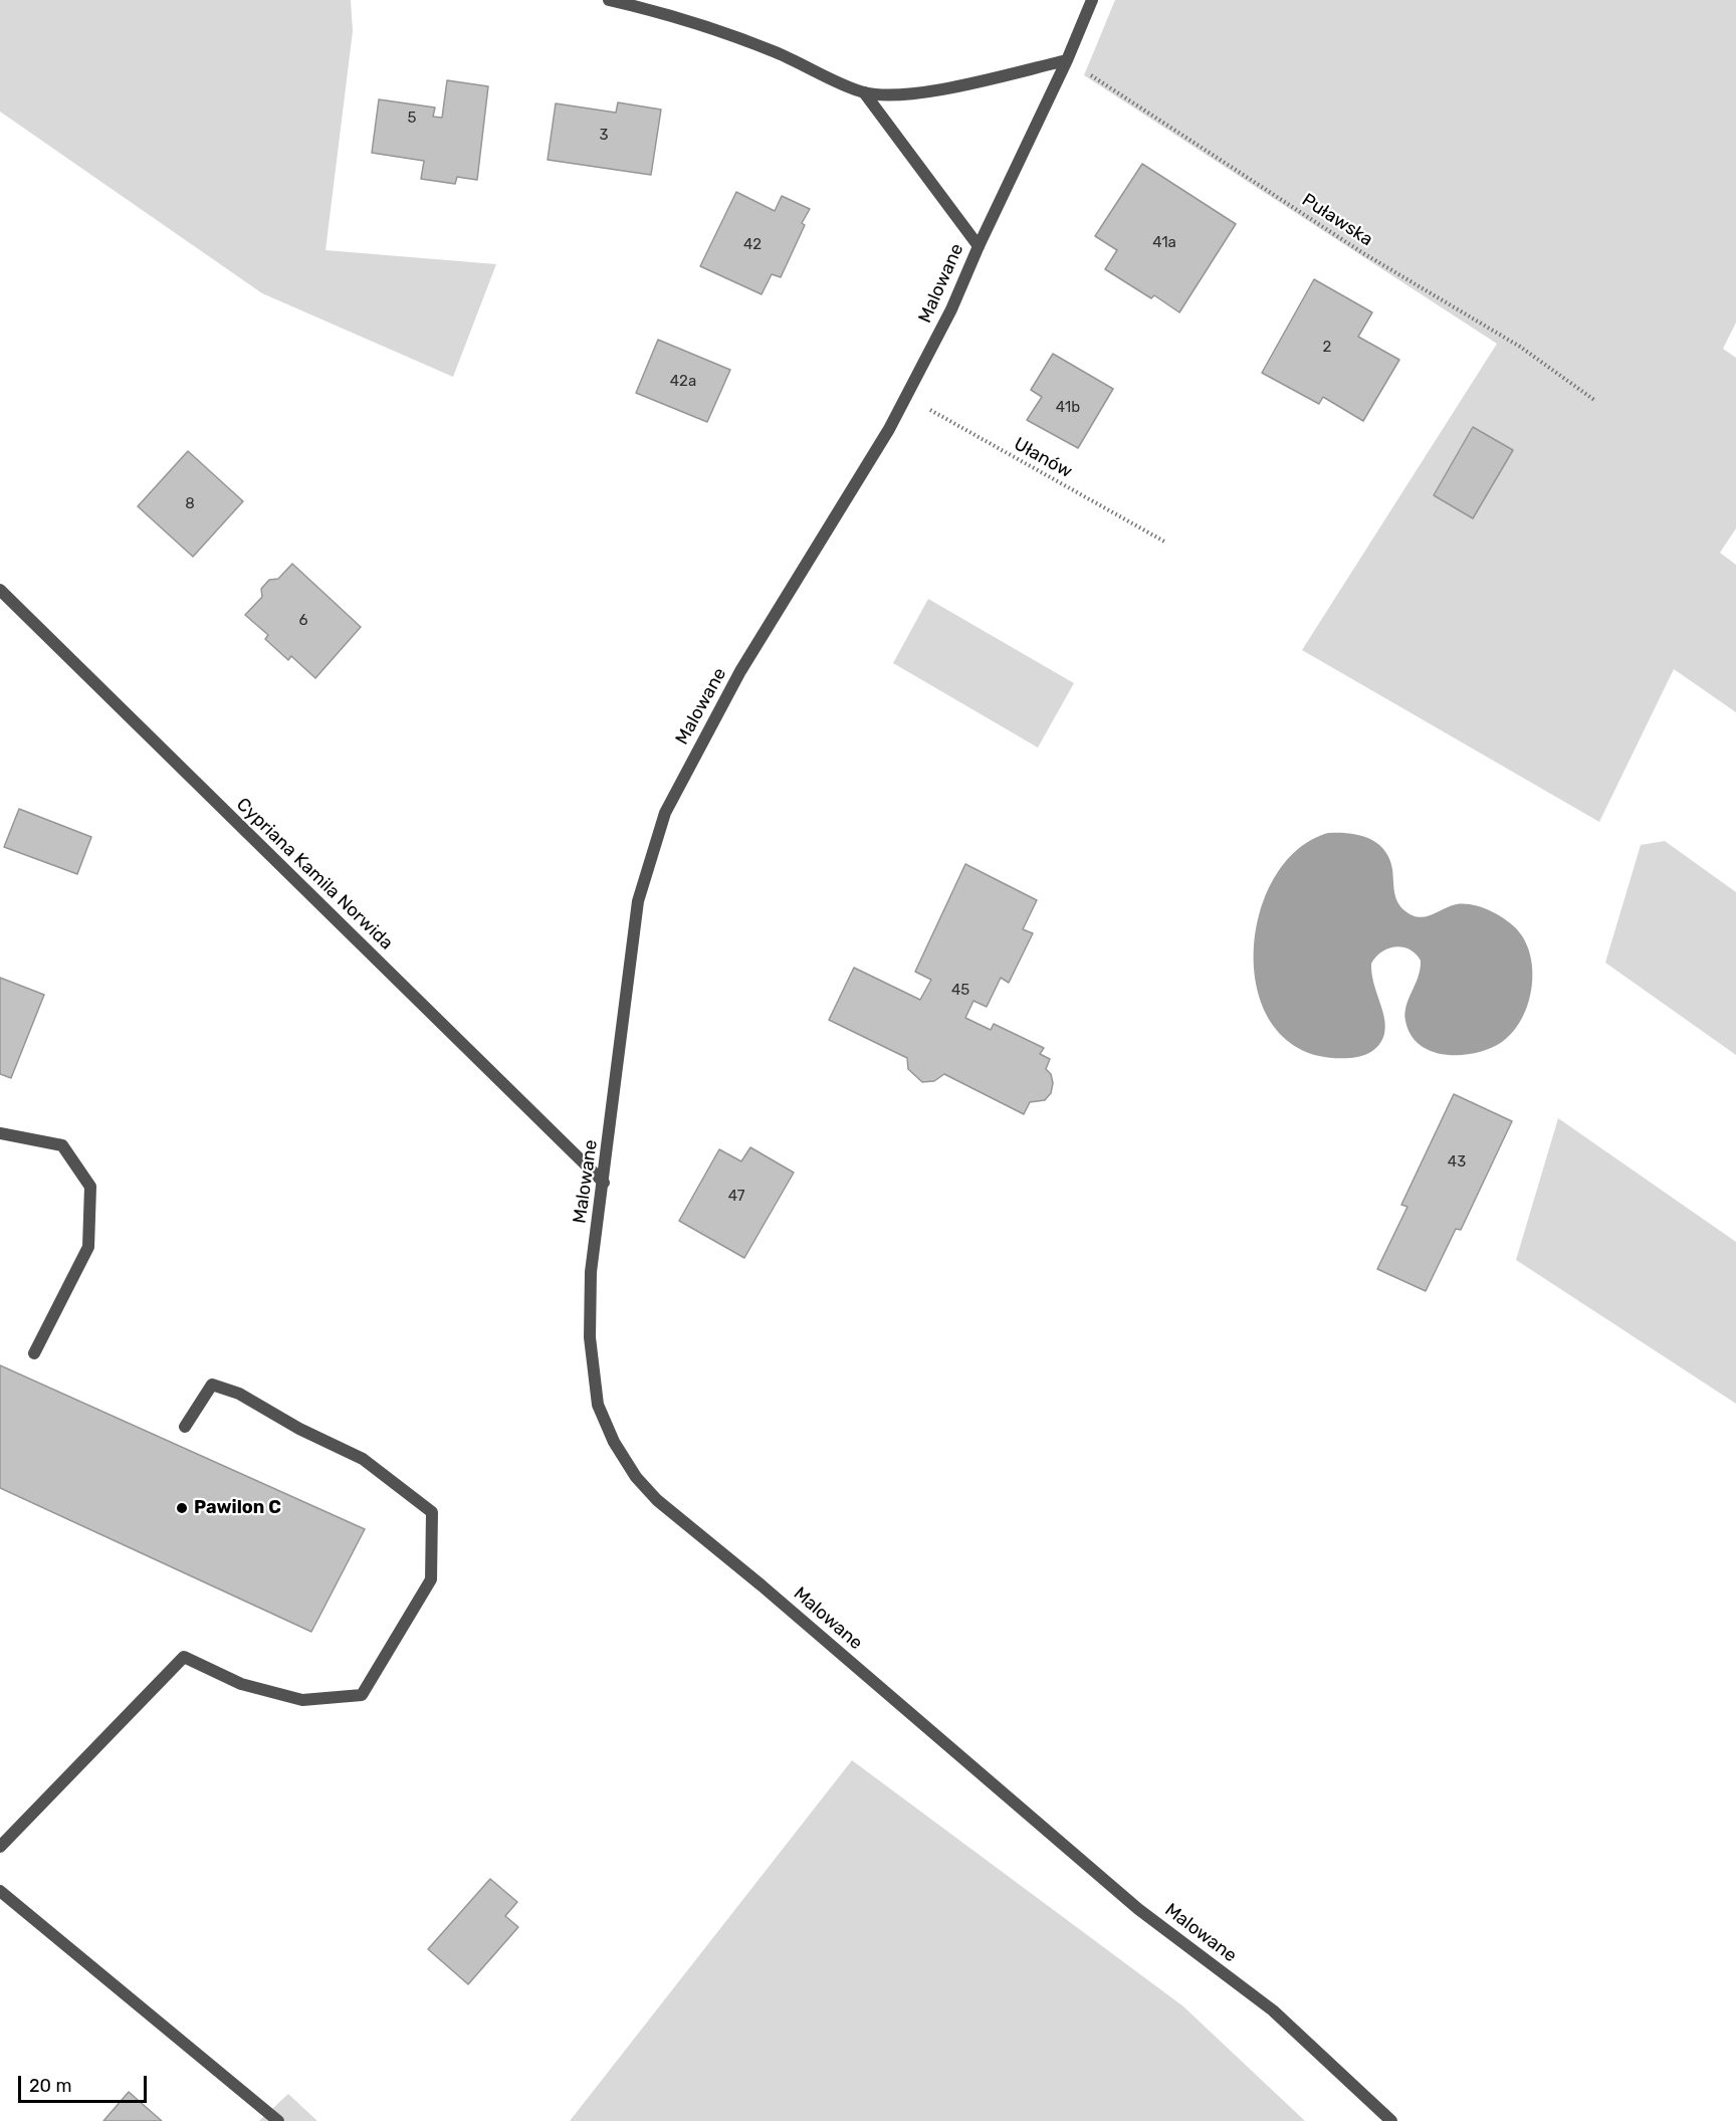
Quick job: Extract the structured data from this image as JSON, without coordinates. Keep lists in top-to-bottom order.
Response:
{
  "streets": {
    "street": ["Malowane", "Cypriana Kamila Norwida"],
    "path": ["Puławska", "Ułanów"]
  },
  "crossings": [
    ["Puławska", "Malowane"],
    ["Malowane", "Ułanów"],
    ["Malowane", "Cypriana Kamila Norwida"]
  ],
  "places": ["Pawilon C"],
  "house_numbers": [
    "5",
    "3",
    "41a",
    "42",
    "2",
    "42a",
    "41b",
    "8",
    "6",
    "45",
    "43",
    "47"
  ],
  "scale_bar": "20 m"
}
